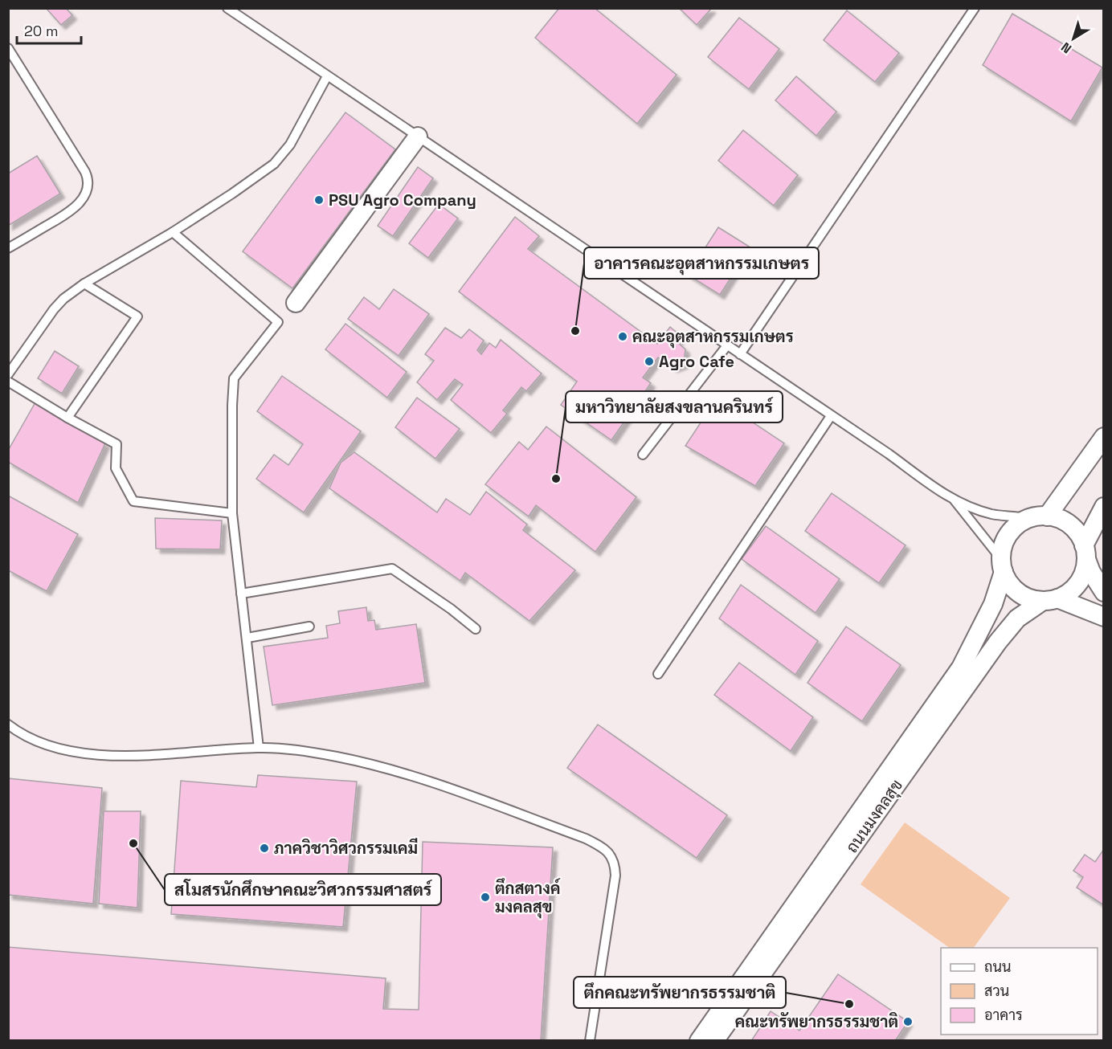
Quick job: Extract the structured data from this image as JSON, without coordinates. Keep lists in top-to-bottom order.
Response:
{
  "streets": {
    "street": ["ถนนมงคลสุข"]
  },
  "places": [
    "PSU Agro Company",
    "อาคารคณะอุตสาหกรรมเกษตร",
    "คณะอุตสาหกรรมเกษตร",
    "Agro Cafe",
    "มหาวิทยาลัยสงขลานครินทร์",
    "สโมสรนักศึกษาคณะวิศวกรรมศาสตร์",
    "ภาควิชาวิศวกรรมเคมี",
    "ตึกสตางค์ มงคลสุข",
    "ตึกคณะทรัพยากรธรรมชาติ",
    "คณะทรัพยากรธรรมชาติ"
  ],
  "legend": ["ถนน", "สวน", "อาคาร"],
  "scale_bar": "20 m",
  "north": "bottom left"
}
